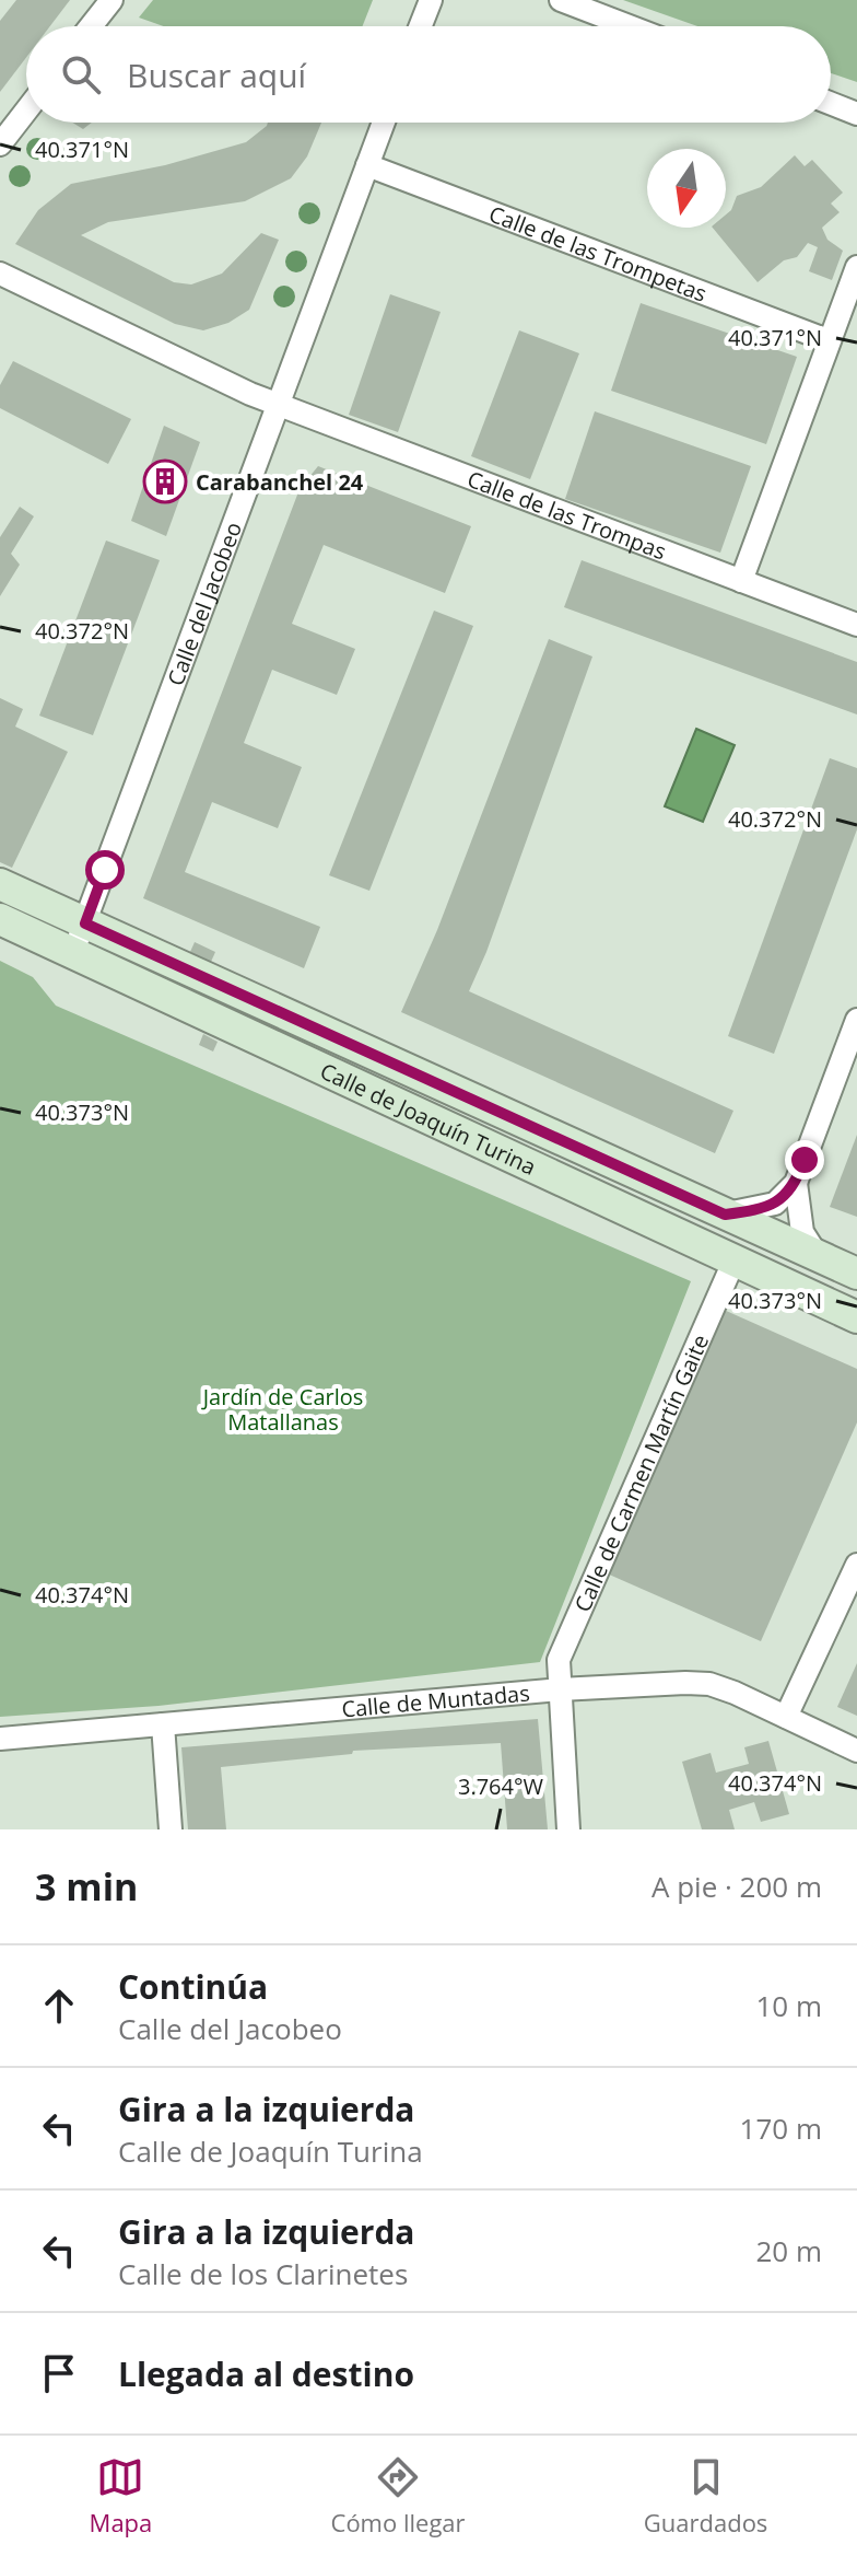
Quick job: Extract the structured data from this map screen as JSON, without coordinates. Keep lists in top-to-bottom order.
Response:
{
  "streets": {
    "main road": ["Calle de Joaquín Turina"],
    "street": [
      "Calle de las Trompetas",
      "Calle de las Trompas",
      "Calle del Jacobeo",
      "Calle de Carmen Martín Gaite",
      "Calle de Muntadas"
    ]
  },
  "crossings": [
    ["Calle de las Trompetas", "Calle del Jacobeo"],
    ["Calle de las Trompas", "Calle del Jacobeo"],
    ["Calle del Jacobeo", "Calle de Joaquín Turina"],
    ["Calle de Joaquín Turina", "Calle de Carmen Martín Gaite"],
    ["Calle de Carmen Martín Gaite", "Calle de Muntadas"]
  ],
  "parks": ["Jardín de Carlos Matallanas"],
  "places": {
    "building": ["Carabanchel 24"]
  },
  "north": "bottom",
  "page": {
    "search": "Buscar aquí",
    "heading": ["3 min", "A pie · 200 m"],
    "list": [
      ["Continúa", "Calle del Jacobeo", "10 m"],
      ["Gira a la izquierda", "Calle de Joaquín Turina", "170 m"],
      ["Gira a la izquierda", "Calle de los Clarinetes", "20 m"],
      "Llegada al destino"
    ],
    "nav": ["Mapa", "Cómo llegar", "Guardados"]
  },
  "coordinates": [
    "40.371°N",
    "40.372°N",
    "40.373°N",
    "40.374°N",
    "3.764°W"
  ]
}
